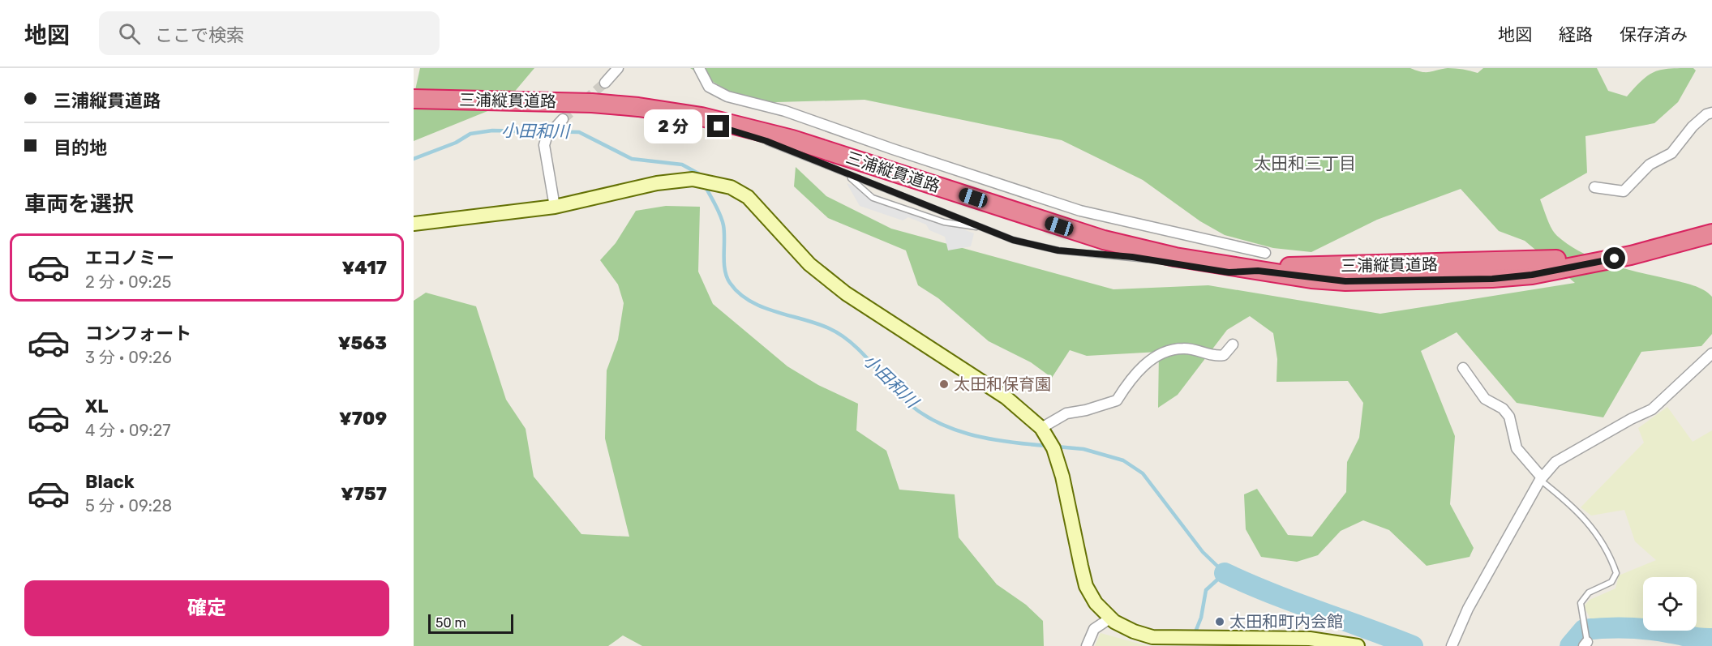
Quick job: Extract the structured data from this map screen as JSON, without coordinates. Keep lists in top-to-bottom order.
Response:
{
  "streets": {
    "highway": ["三浦縦貫道路"]
  },
  "districts": ["太田和三丁目"],
  "water": ["小田和川"],
  "places": ["太田和保育園", "太田和町内会館"],
  "scale_bar": "50 m",
  "page": {
    "header": "地図",
    "search": "ここで検索",
    "nav": ["地図", "経路", "保存済み"],
    "banner": ["三浦縦貫道路", "目的地"],
    "bubble": "2 分",
    "heading": "車両を選択",
    "list": [
      {
        "name": "エコノミー",
        "note": "2 分 · 09:25",
        "value": "¥417"
      },
      {
        "name": "コンフォート",
        "note": "3 分 · 09:26",
        "value": "¥563"
      },
      {
        "name": "XL",
        "note": "4 分 · 09:27",
        "value": "¥709"
      },
      {
        "name": "Black",
        "note": "5 分 · 09:28",
        "value": "¥757"
      }
    ],
    "buttons": "確定",
    "scale": "50 m"
  }
}
